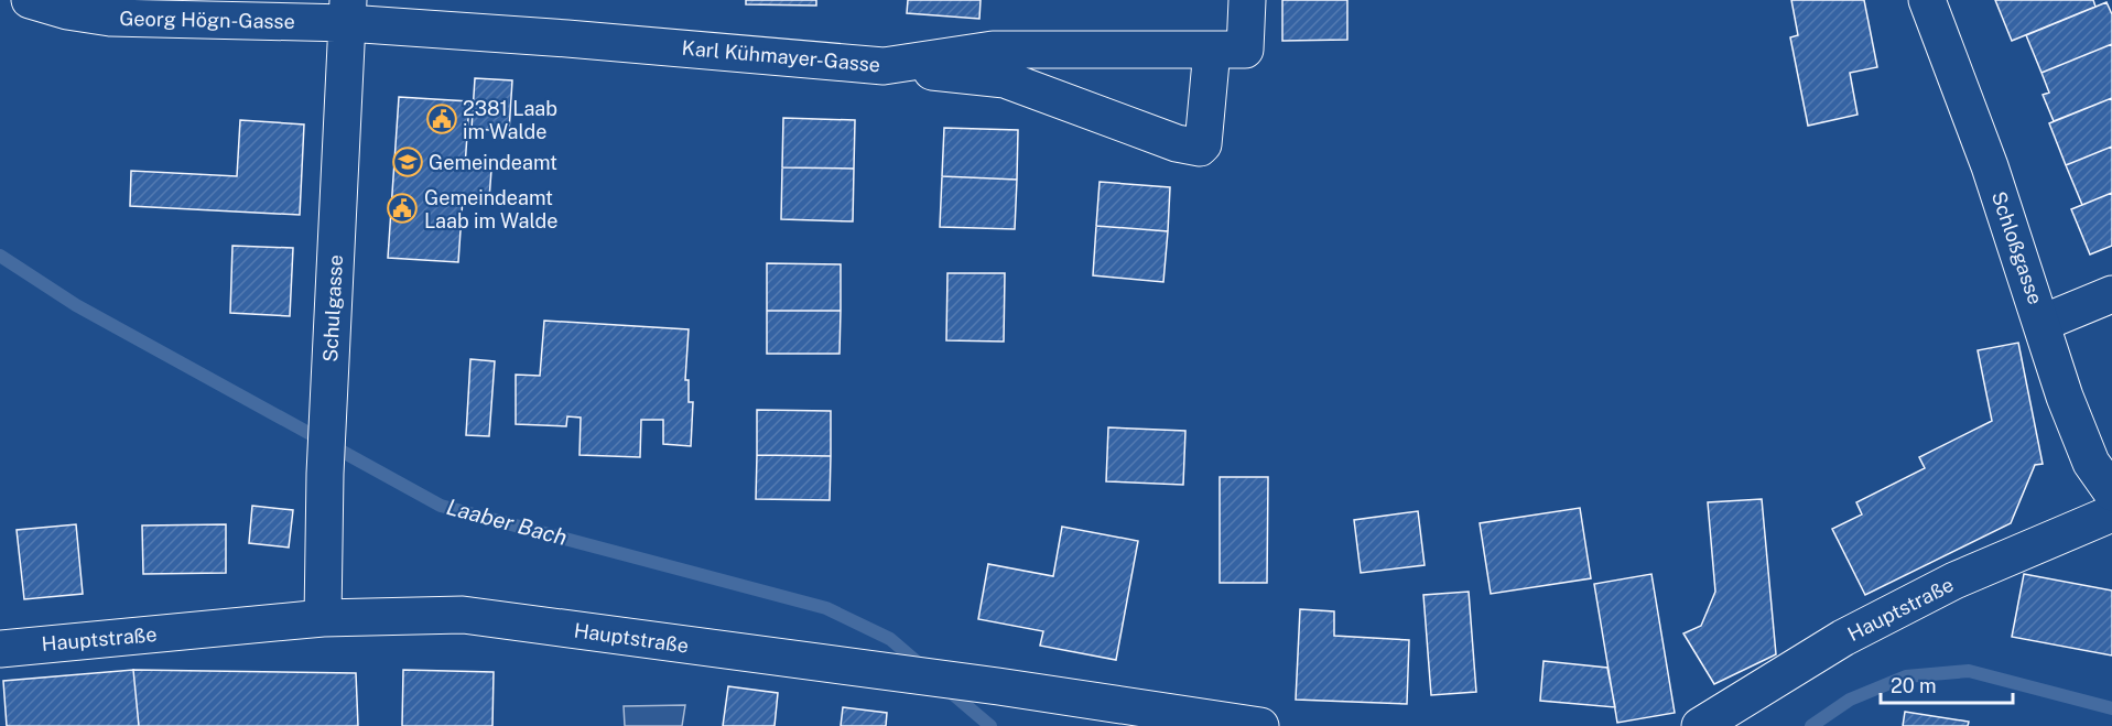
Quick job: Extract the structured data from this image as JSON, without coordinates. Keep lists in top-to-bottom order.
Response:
{
  "streets": {
    "street": [
      "Georg Högn-Gasse",
      "Karl Kühmayer-Gasse",
      "Schloßgasse",
      "Schulgasse",
      "Hauptstraße"
    ]
  },
  "crossings": [
    ["Georg Högn-Gasse", "Karl Kühmayer-Gasse"],
    ["Georg Högn-Gasse", "Schulgasse"],
    ["Karl Kühmayer-Gasse", "Schulgasse"],
    ["Schulgasse", "Hauptstraße"]
  ],
  "water": ["Laaber Bach"],
  "places": {
    "public building": ["2381 Laab im Walde", "Gemeindeamt Laab im Walde"],
    "school or university": ["Gemeindeamt"]
  },
  "scale_bar": "20 m"
}
